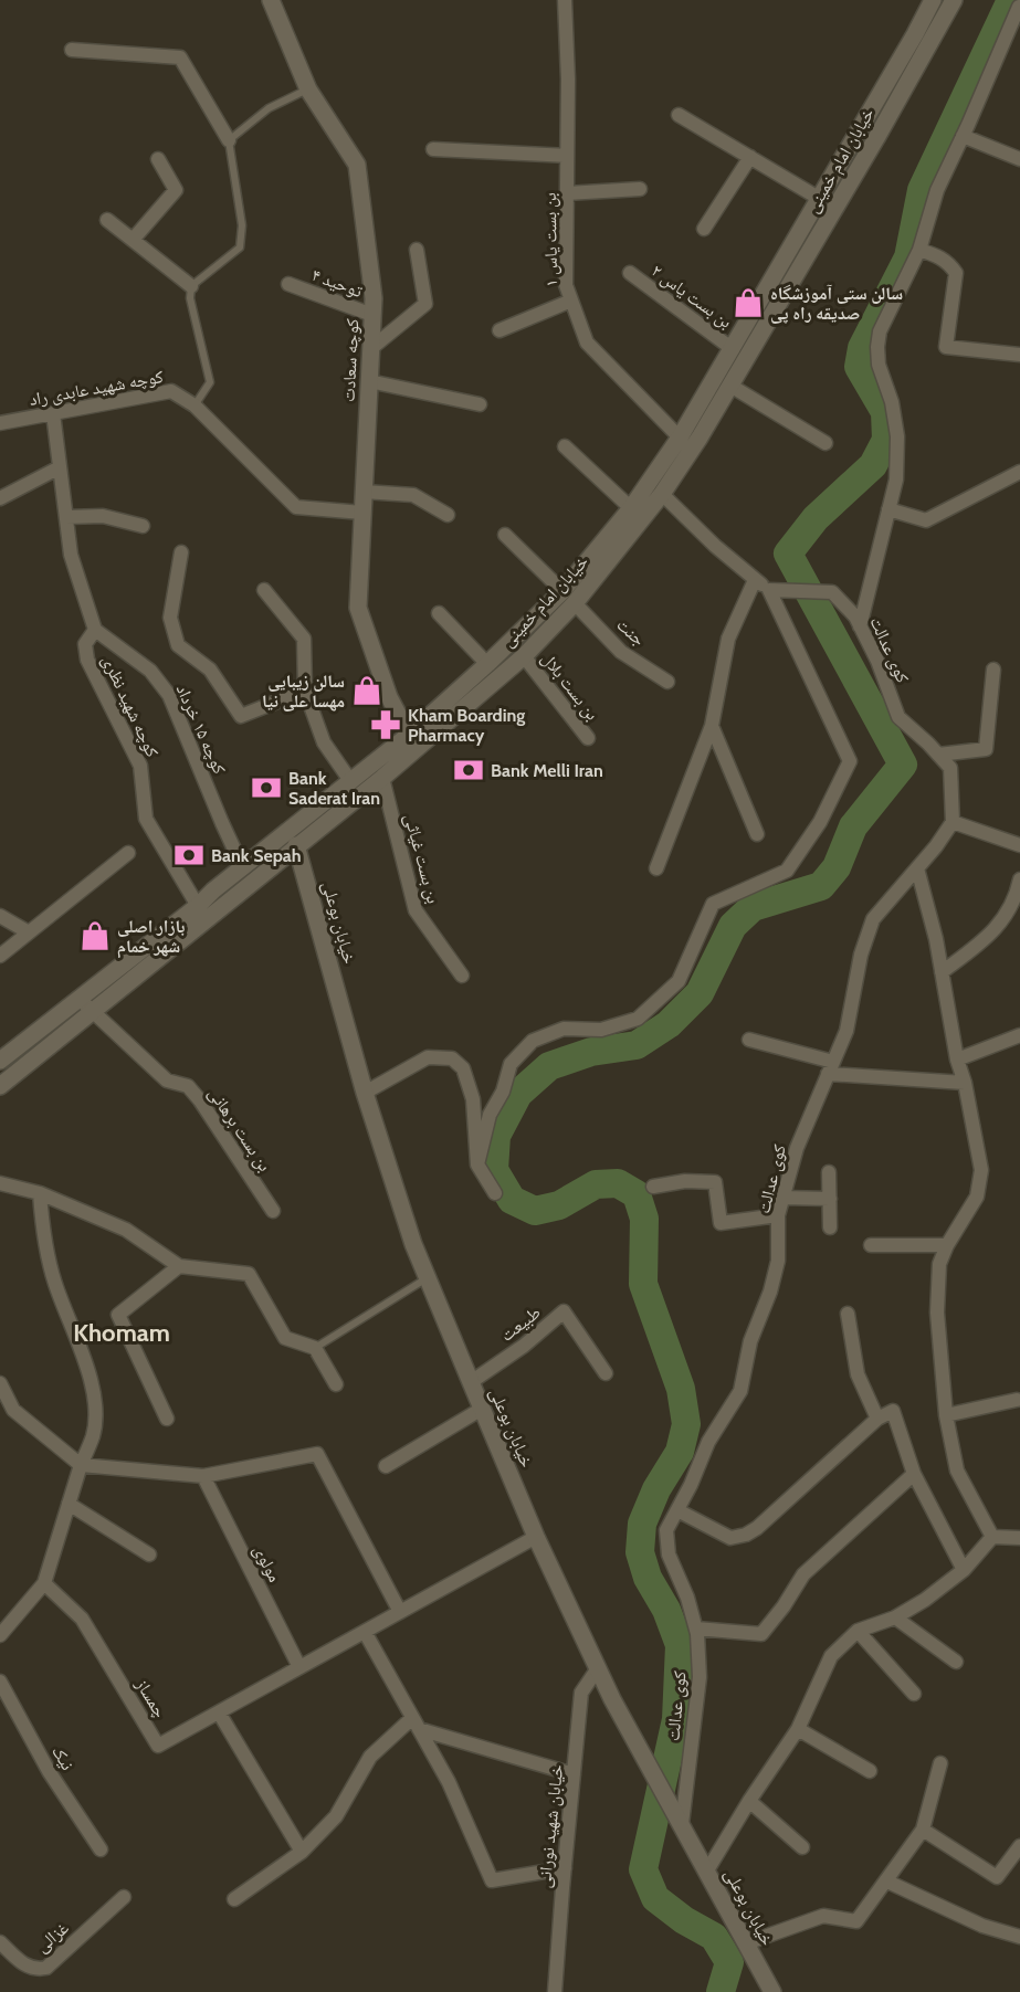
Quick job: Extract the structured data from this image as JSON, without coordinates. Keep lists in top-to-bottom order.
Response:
{
  "streets": {
    "main road": ["خیابان امام خمینی", "کوچه سعادت", "خیابان بوعلی"],
    "street": [
      "بن بست یاس ۱",
      "توحید ۴",
      "بن بست یاس ۲",
      "کوچه شهید عابدی راد",
      "جنت",
      "کوی عدالت",
      "بن بست بلال",
      "کوچه شهید نظری",
      "کوچه ۱۵ خرداد",
      "بن بست غیاثی",
      "بن بست برهانی",
      "طبيعت",
      "مولوی",
      "چمساز",
      "نیک",
      "خیابان شهید نورانی",
      "غزالی"
    ]
  },
  "crossings": [
    ["خیابان امام خمینی", "بن بست یاس ۱"],
    ["خیابان امام خمینی", "بن بست یاس ۲"],
    ["خیابان امام خمینی", "کوچه سعادت"],
    ["خیابان امام خمینی", "جنت"],
    ["خیابان امام خمینی", "بن بست بلال"],
    ["خیابان امام خمینی", "کوچه شهید نظری"],
    ["خیابان امام خمینی", "کوچه ۱۵ خرداد"],
    ["خیابان امام خمینی", "بن بست غیاثی"],
    ["خیابان امام خمینی", "خیابان بوعلی"],
    ["خیابان امام خمینی", "بن بست برهانی"],
    ["توحید ۴", "کوچه سعادت"],
    ["کوچه سعادت", "کوچه شهید عابدی راد"],
    ["کوی عدالت", "خیابان بوعلی"],
    ["کوچه شهید نظری", "کوچه ۱۵ خرداد"],
    ["خیابان بوعلی", "طبيعت"],
    ["خیابان بوعلی", "چمساز"],
    ["خیابان بوعلی", "خیابان شهید نورانی"],
    ["مولوی", "چمساز"]
  ],
  "districts": ["Khomam"],
  "places": {
    "shop": ["سالن ستی آموزشگاه صدیقه راه پی", "سالن زیبایی مهسا علی نیا", "بازار اصلی شهر خمام"],
    "pharmacy": ["Kham Boarding Pharmacy"],
    "bank": ["Bank Melli Iran", "Bank Saderat Iran", "Bank Sepah"]
  }
}
